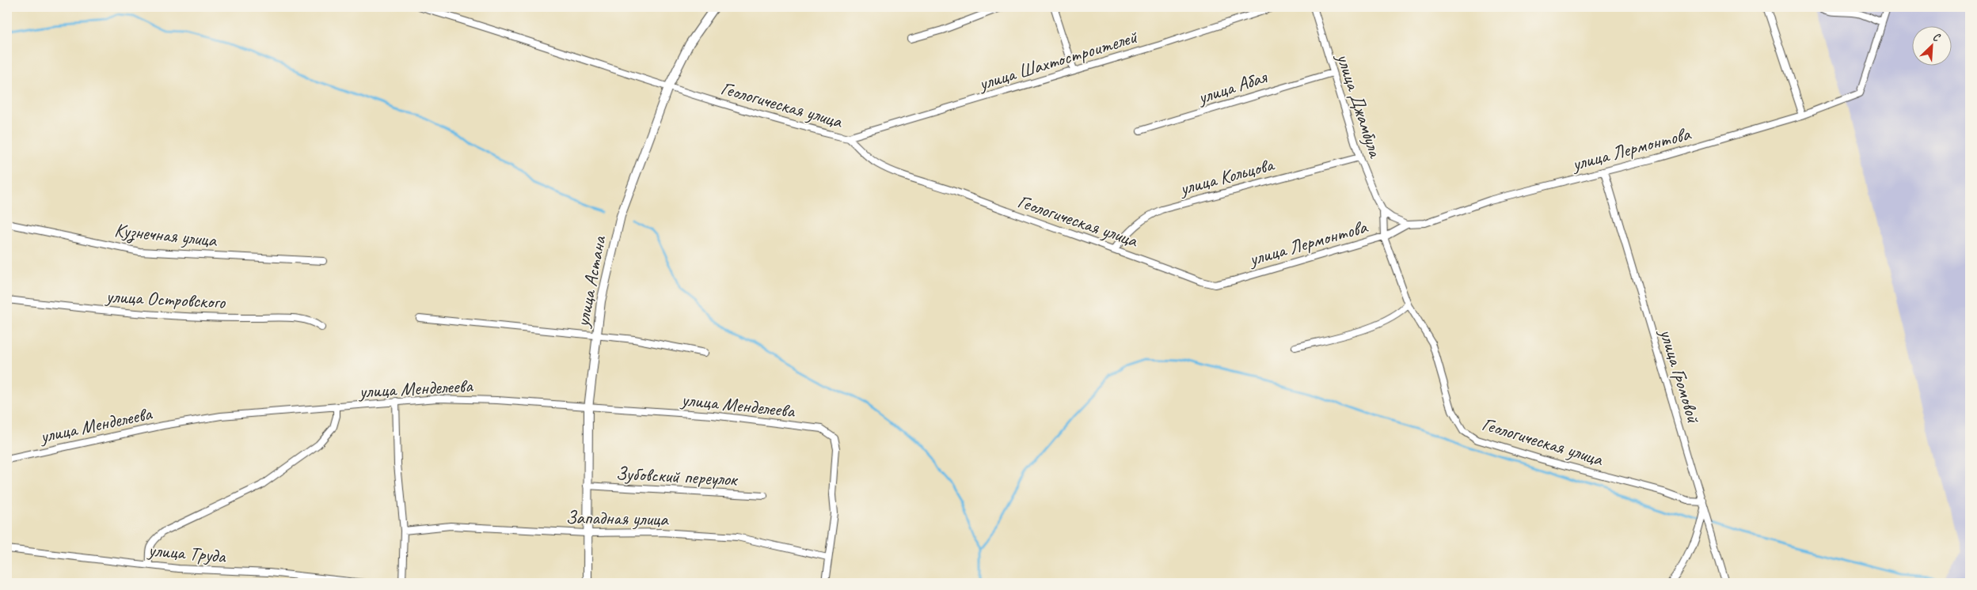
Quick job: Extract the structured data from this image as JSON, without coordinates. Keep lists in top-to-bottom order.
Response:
{
  "streets": {
    "street": [
      "улица Шахтостроителей",
      "улица Абая",
      "Геологическая улица",
      "улица Джамбула",
      "улица Лермонтова",
      "улица Кольцова",
      "Кузнечная улица",
      "улица Астана",
      "улица Островского",
      "улица Громовой",
      "улица Менделеева",
      "Зубовский переулок",
      "Западная улица",
      "улица Труда"
    ]
  },
  "crossings": [
    ["улица Шахтостроителей", "Геологическая улица"],
    ["улица Абая", "улица Джамбула"],
    ["Геологическая улица", "улица Джамбула"],
    ["Геологическая улица", "улица Лермонтова"],
    ["Геологическая улица", "улица Кольцова"],
    ["Геологическая улица", "улица Астана"],
    ["Геологическая улица", "улица Громовой"],
    ["улица Джамбула", "улица Лермонтова"],
    ["улица Джамбула", "улица Кольцова"],
    ["улица Лермонтова", "улица Громовой"],
    ["улица Астана", "улица Менделеева"],
    ["улица Астана", "Зубовский переулок"],
    ["улица Астана", "Западная улица"],
    ["улица Менделеева", "Западная улица"]
  ],
  "north": "top right"
}
